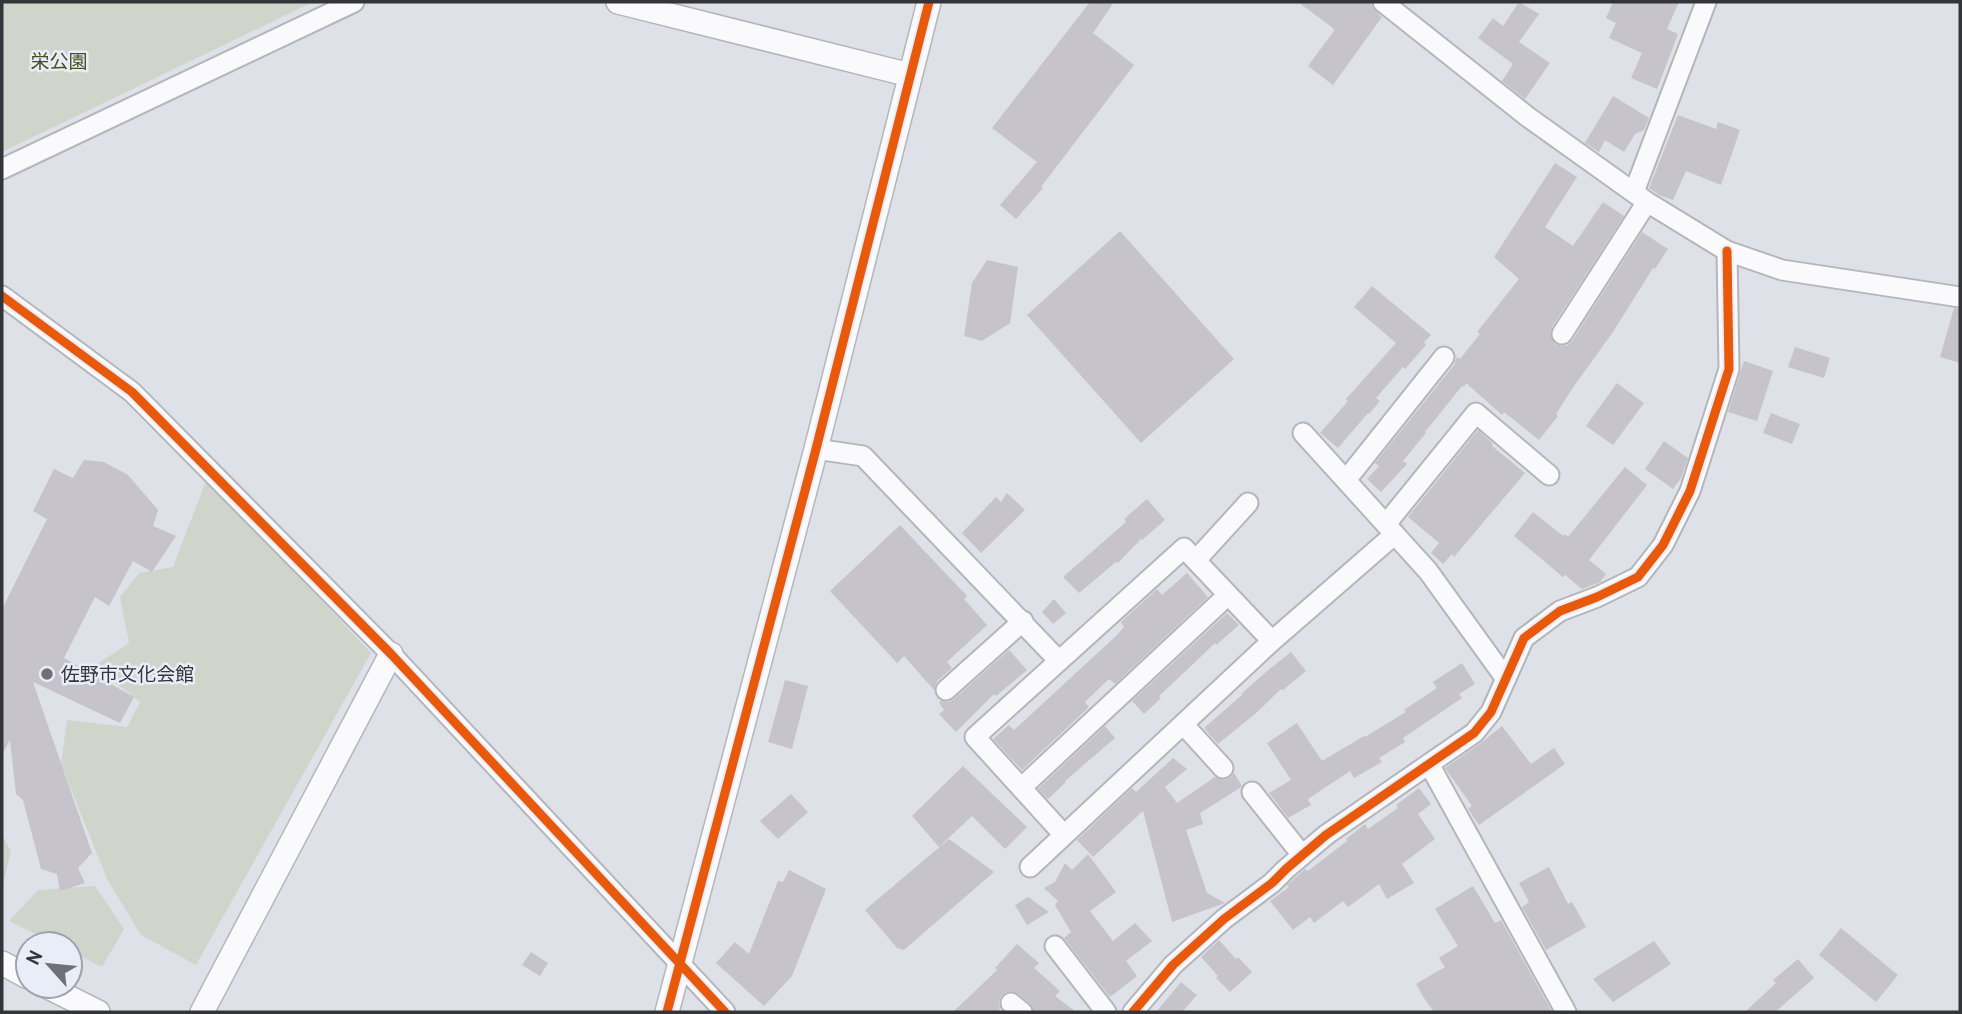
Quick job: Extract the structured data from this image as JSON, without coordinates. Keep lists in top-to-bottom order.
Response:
{
  "parks": ["栄公園"],
  "places": ["佐野市文化会館"],
  "north": "top left"
}
